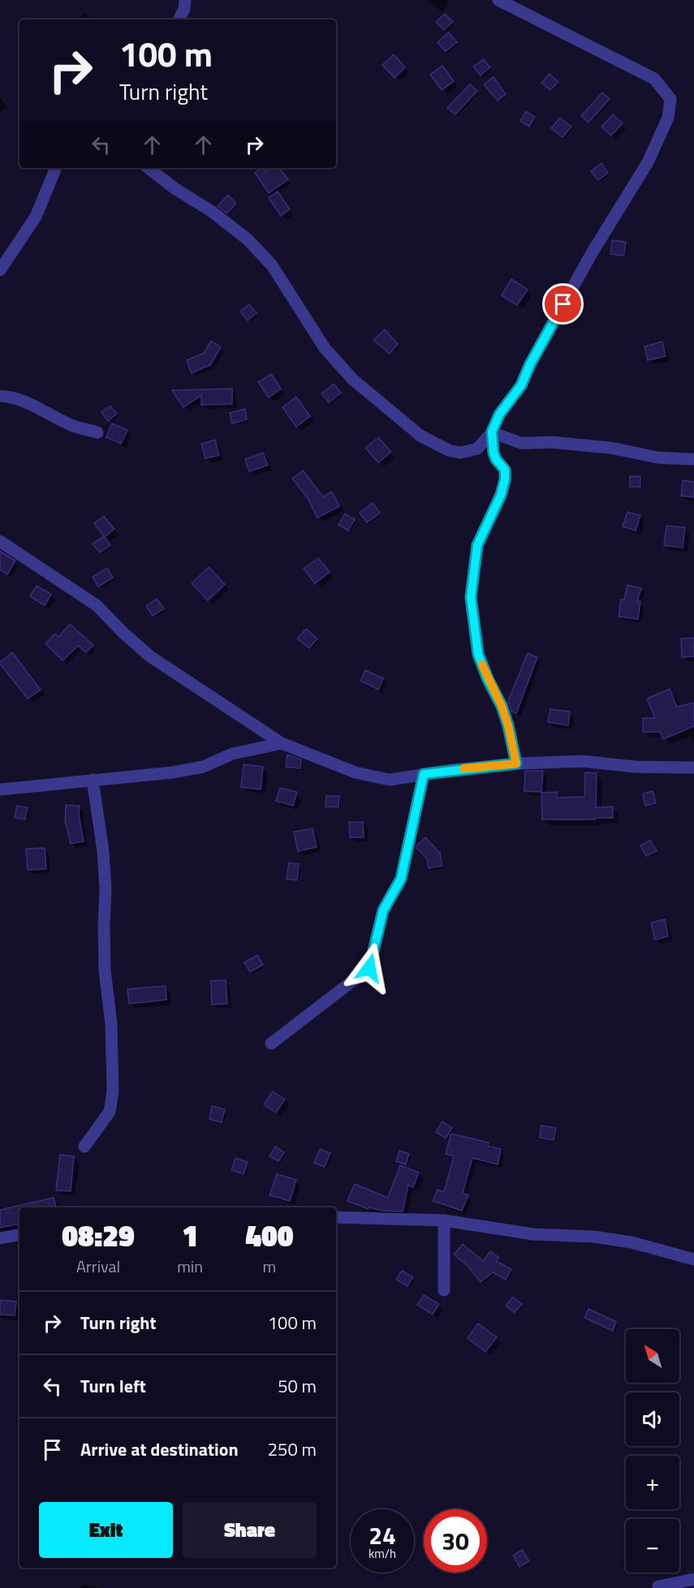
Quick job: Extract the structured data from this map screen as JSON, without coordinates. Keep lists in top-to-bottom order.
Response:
{
  "north": "top left",
  "page": {
    "turn": ["100 m", "Turn right"],
    "eta": [
      "08:29",
      "Arrival",
      "1",
      "min",
      "400",
      "m"
    ],
    "list": [
      {
        "name": "Turn right",
        "value": "100 m"
      },
      {
        "name": "Turn left",
        "value": "50 m"
      },
      {
        "name": "Arrive at destination",
        "value": "250 m"
      }
    ],
    "map_buttons": ["+", "−"],
    "buttons": ["Exit", "Share"],
    "speed": "24 km/h",
    "limit": "30"
  }
}
